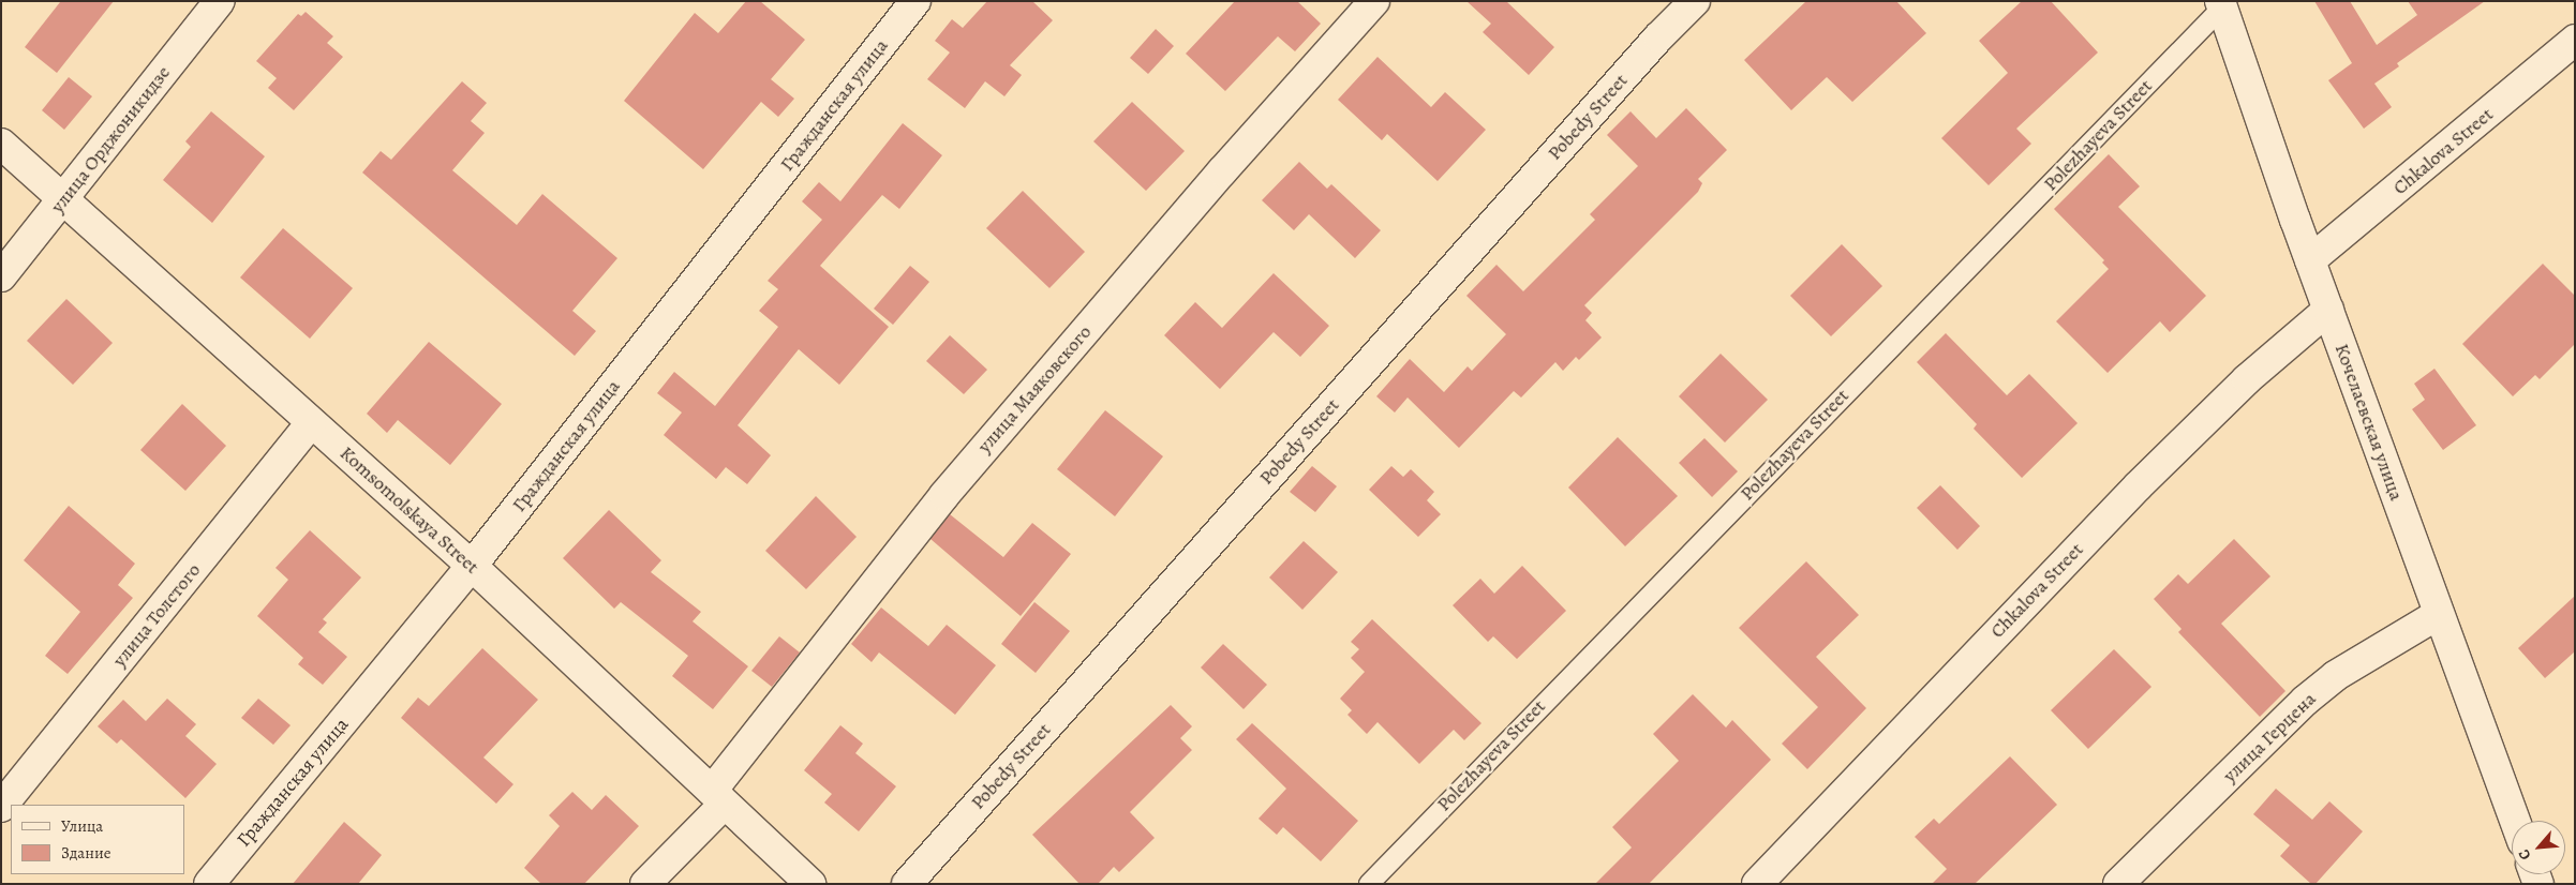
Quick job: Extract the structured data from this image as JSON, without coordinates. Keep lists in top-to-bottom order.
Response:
{
  "streets": {
    "street": [
      "Гражданская улица",
      "Pobedy Street",
      "улица Орджоникидзе",
      "Chkalova Street",
      "улица Маяковского",
      "Кочелаевская улица",
      "Komsomolskaya Street",
      "улица Толстого",
      "улица Герцена"
    ],
    "lane": ["Polezhayeva Street"]
  },
  "crossings": [
    ["Гражданская улица", "Komsomolskaya Street"],
    ["Polezhayeva Street", "Кочелаевская улица"],
    ["улица Орджоникидзе", "Komsomolskaya Street"],
    ["Chkalova Street", "Кочелаевская улица"],
    ["улица Маяковского", "Komsomolskaya Street"],
    ["Кочелаевская улица", "улица Герцена"],
    ["Komsomolskaya Street", "улица Толстого"]
  ],
  "legend": ["Улица", "Здание"],
  "north": "bottom left"
}
